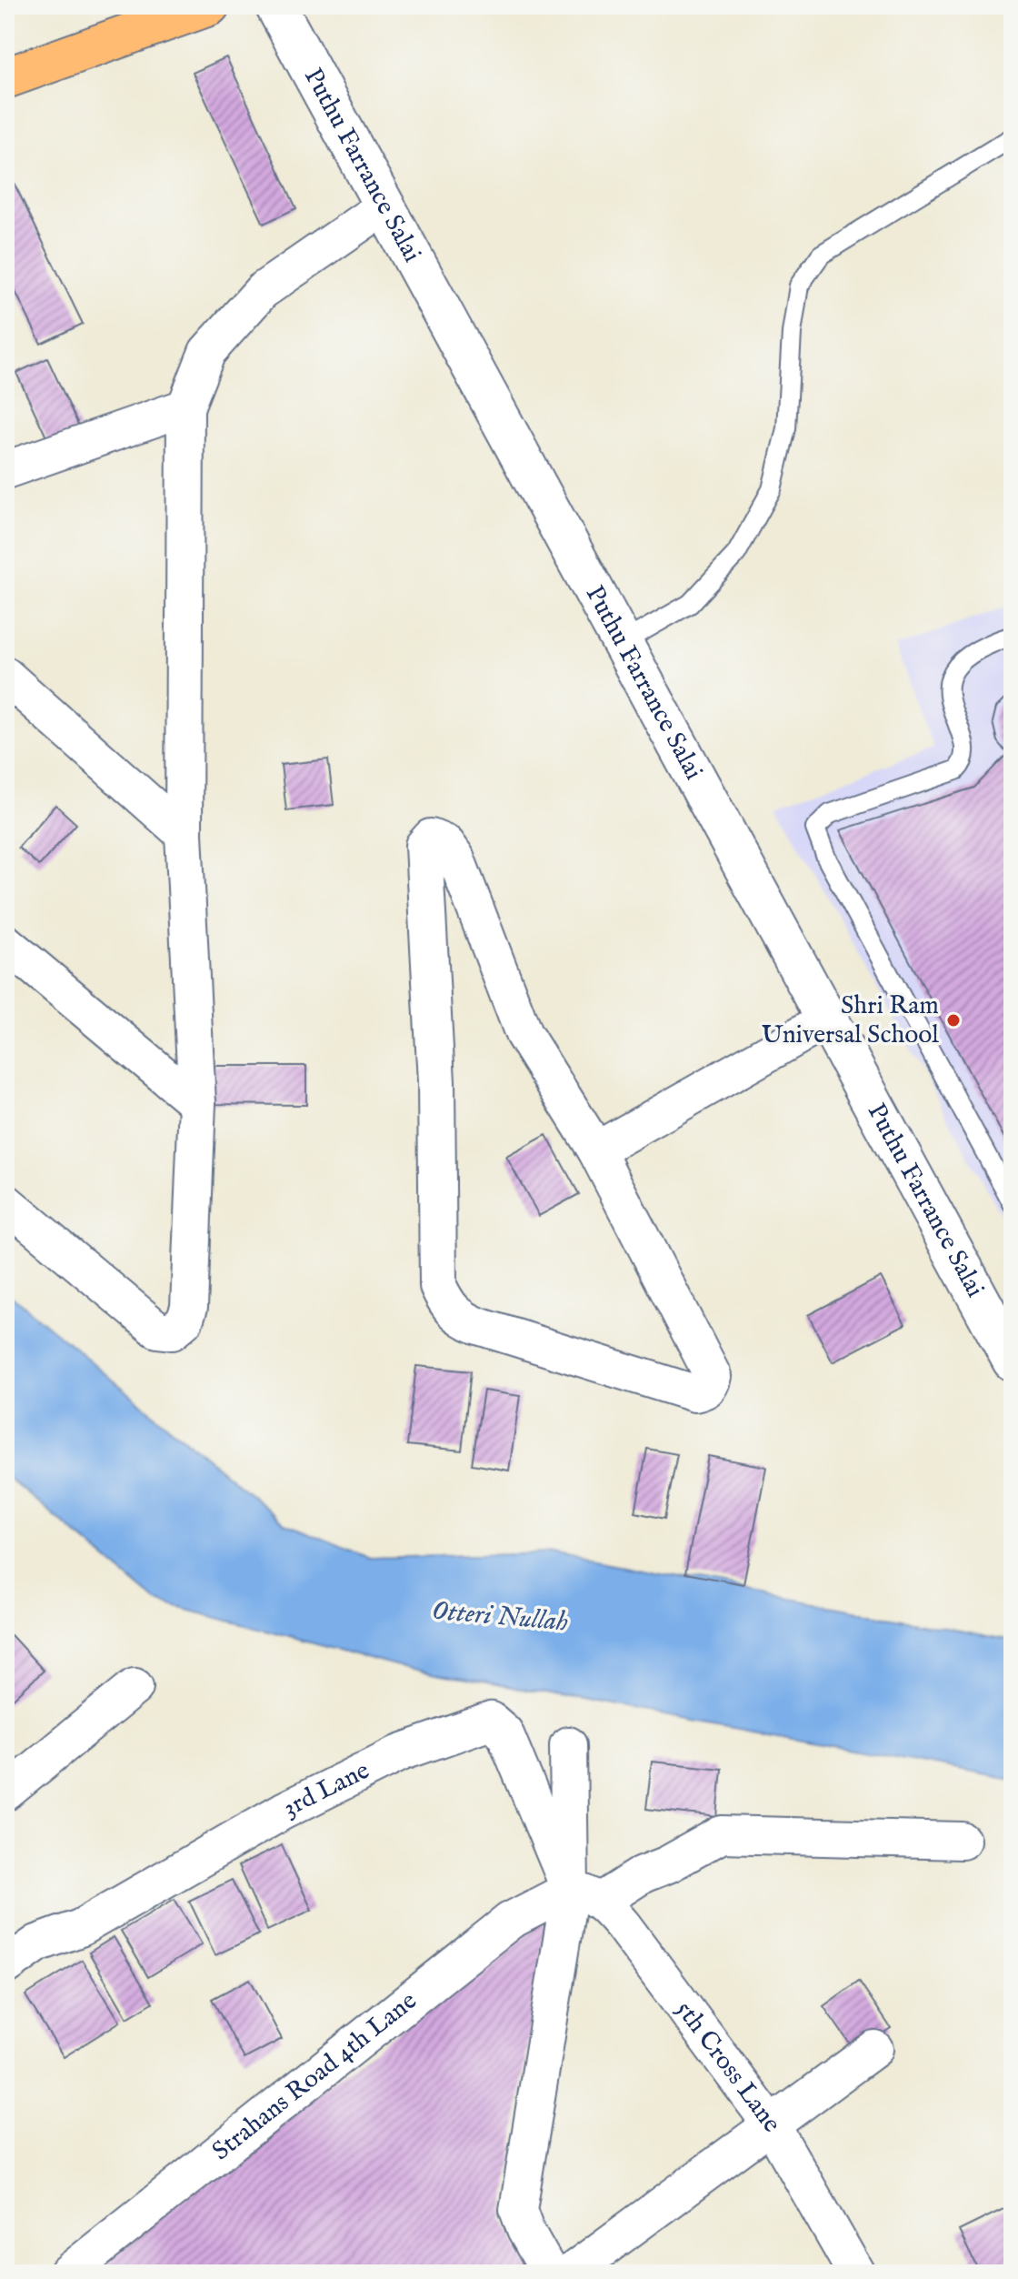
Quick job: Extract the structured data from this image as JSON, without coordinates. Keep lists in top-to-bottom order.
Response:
{
  "streets": {
    "street": [
      "Puthu Farrance Salai",
      "3rd Lane",
      "5th Cross Lane",
      "Strahans Road 4th Lane"
    ]
  },
  "crossings": [
    ["3rd Lane", "5th Cross Lane"],
    ["3rd Lane", "Strahans Road 4th Lane"],
    ["5th Cross Lane", "Strahans Road 4th Lane"]
  ],
  "water": ["Otteri Nullah"],
  "places": ["Shri Ram Universal School"]
}
